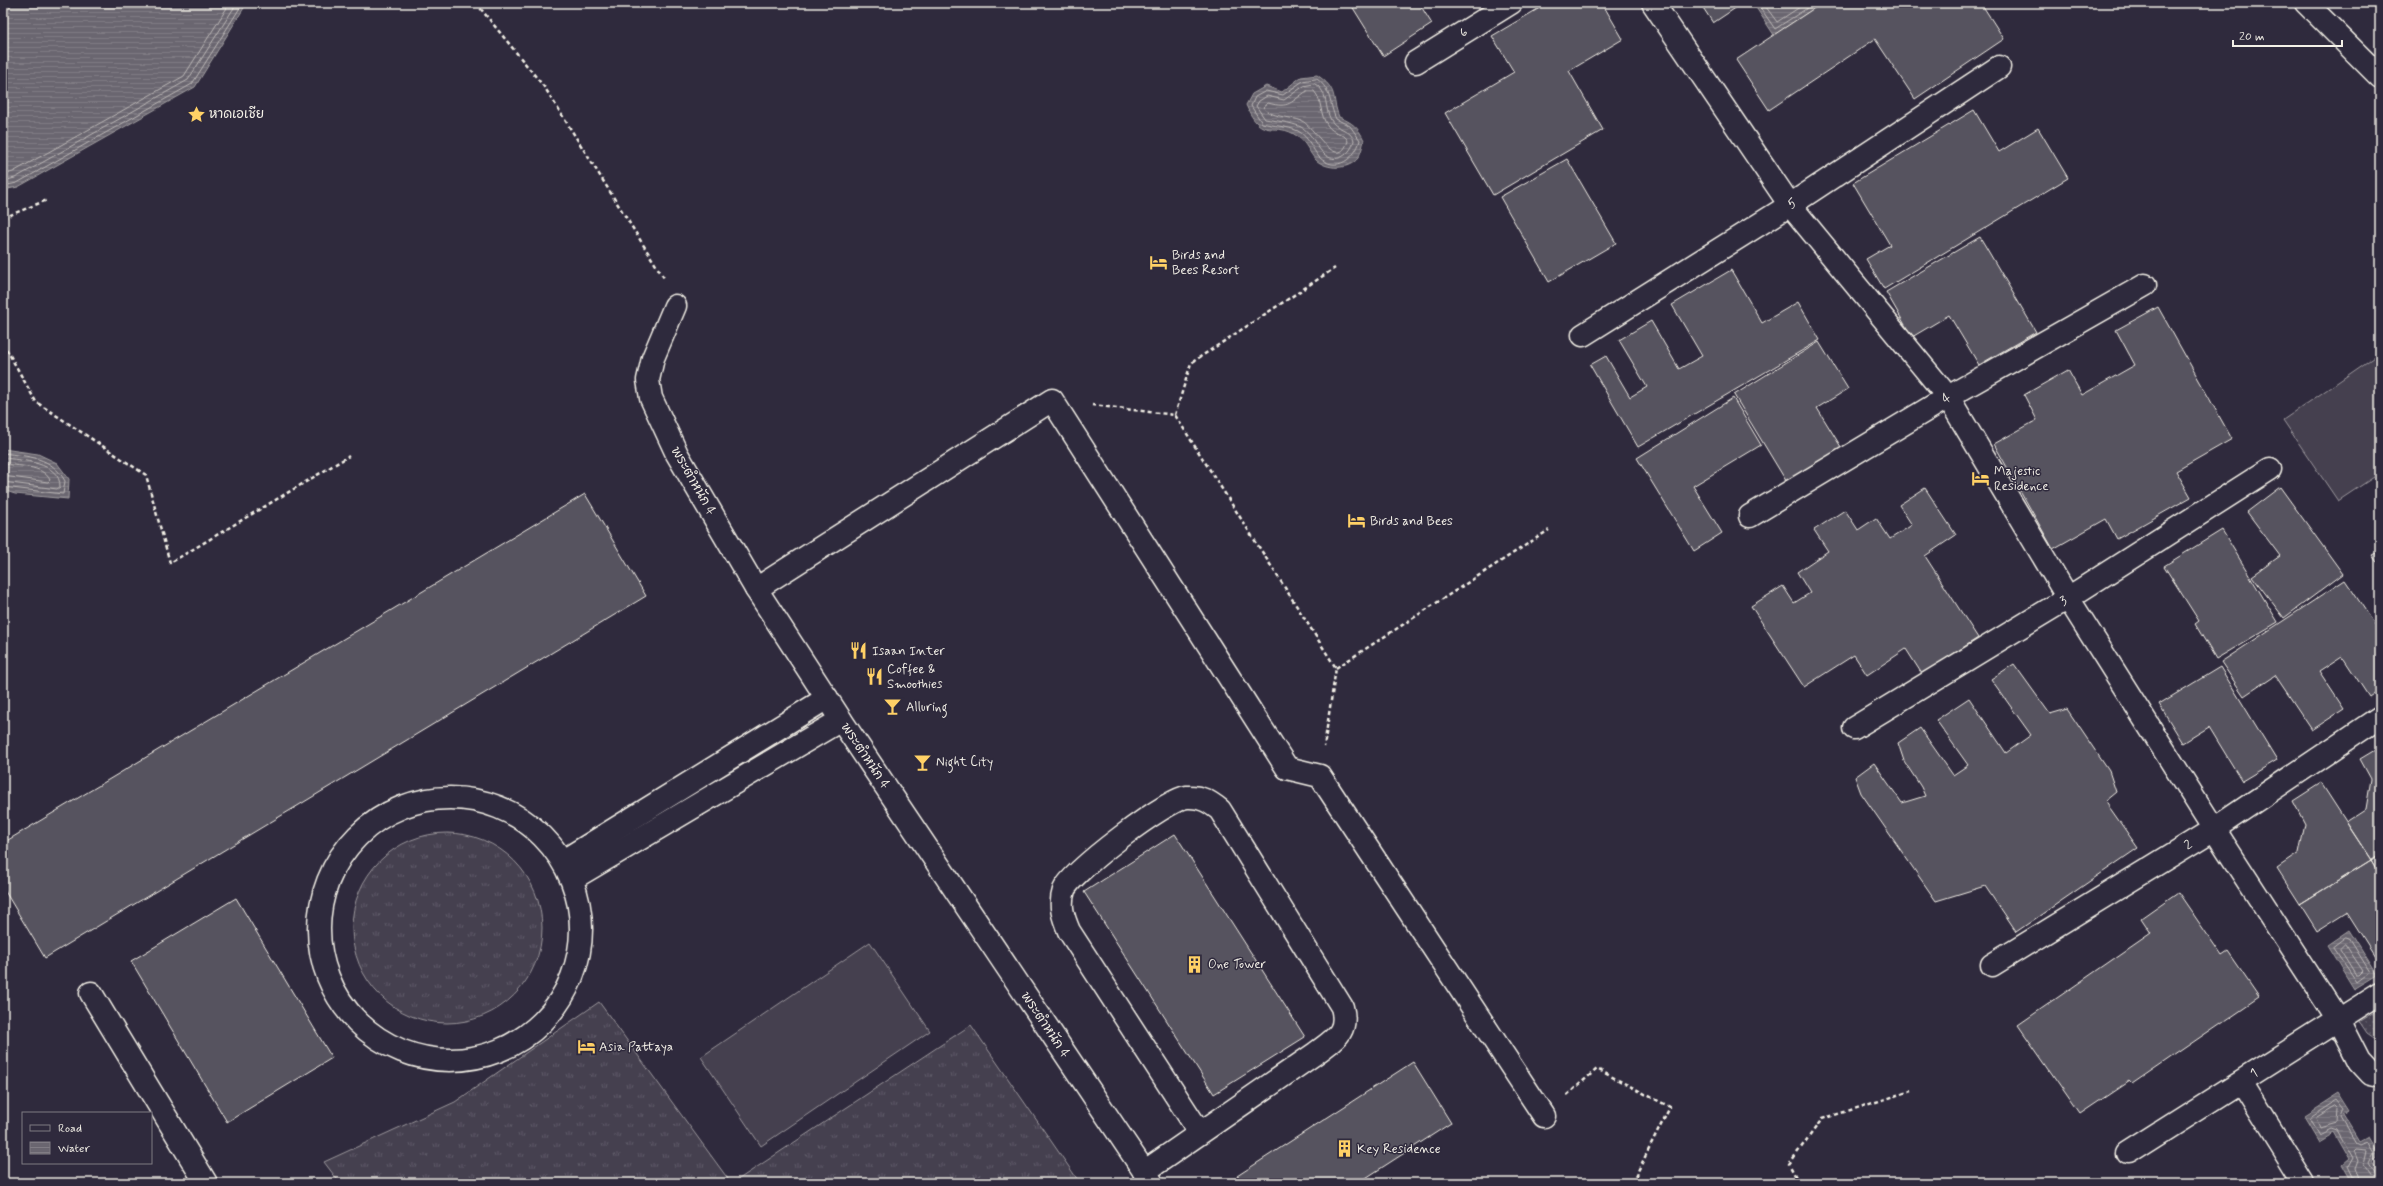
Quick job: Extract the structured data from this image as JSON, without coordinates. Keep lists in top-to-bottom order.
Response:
{
  "streets": {
    "street": [
      "6",
      "5",
      "4",
      "พระตำหนัก 4",
      "3",
      "2",
      "1"
    ]
  },
  "places": {
    "place": ["หาดเอเชีย"],
    "hotel": [
      "Birds and Bees Resort",
      "Majestic Residence",
      "Birds and Bees",
      "Asia Pattaya"
    ],
    "restaurant": ["Isaan Inter", "Coffee & Smoothies"],
    "bar": ["Alluring", "Night City"],
    "building": ["One Tower", "Key Residence"]
  },
  "legend": ["Road", "Water"],
  "scale_bar": "20 m"
}
